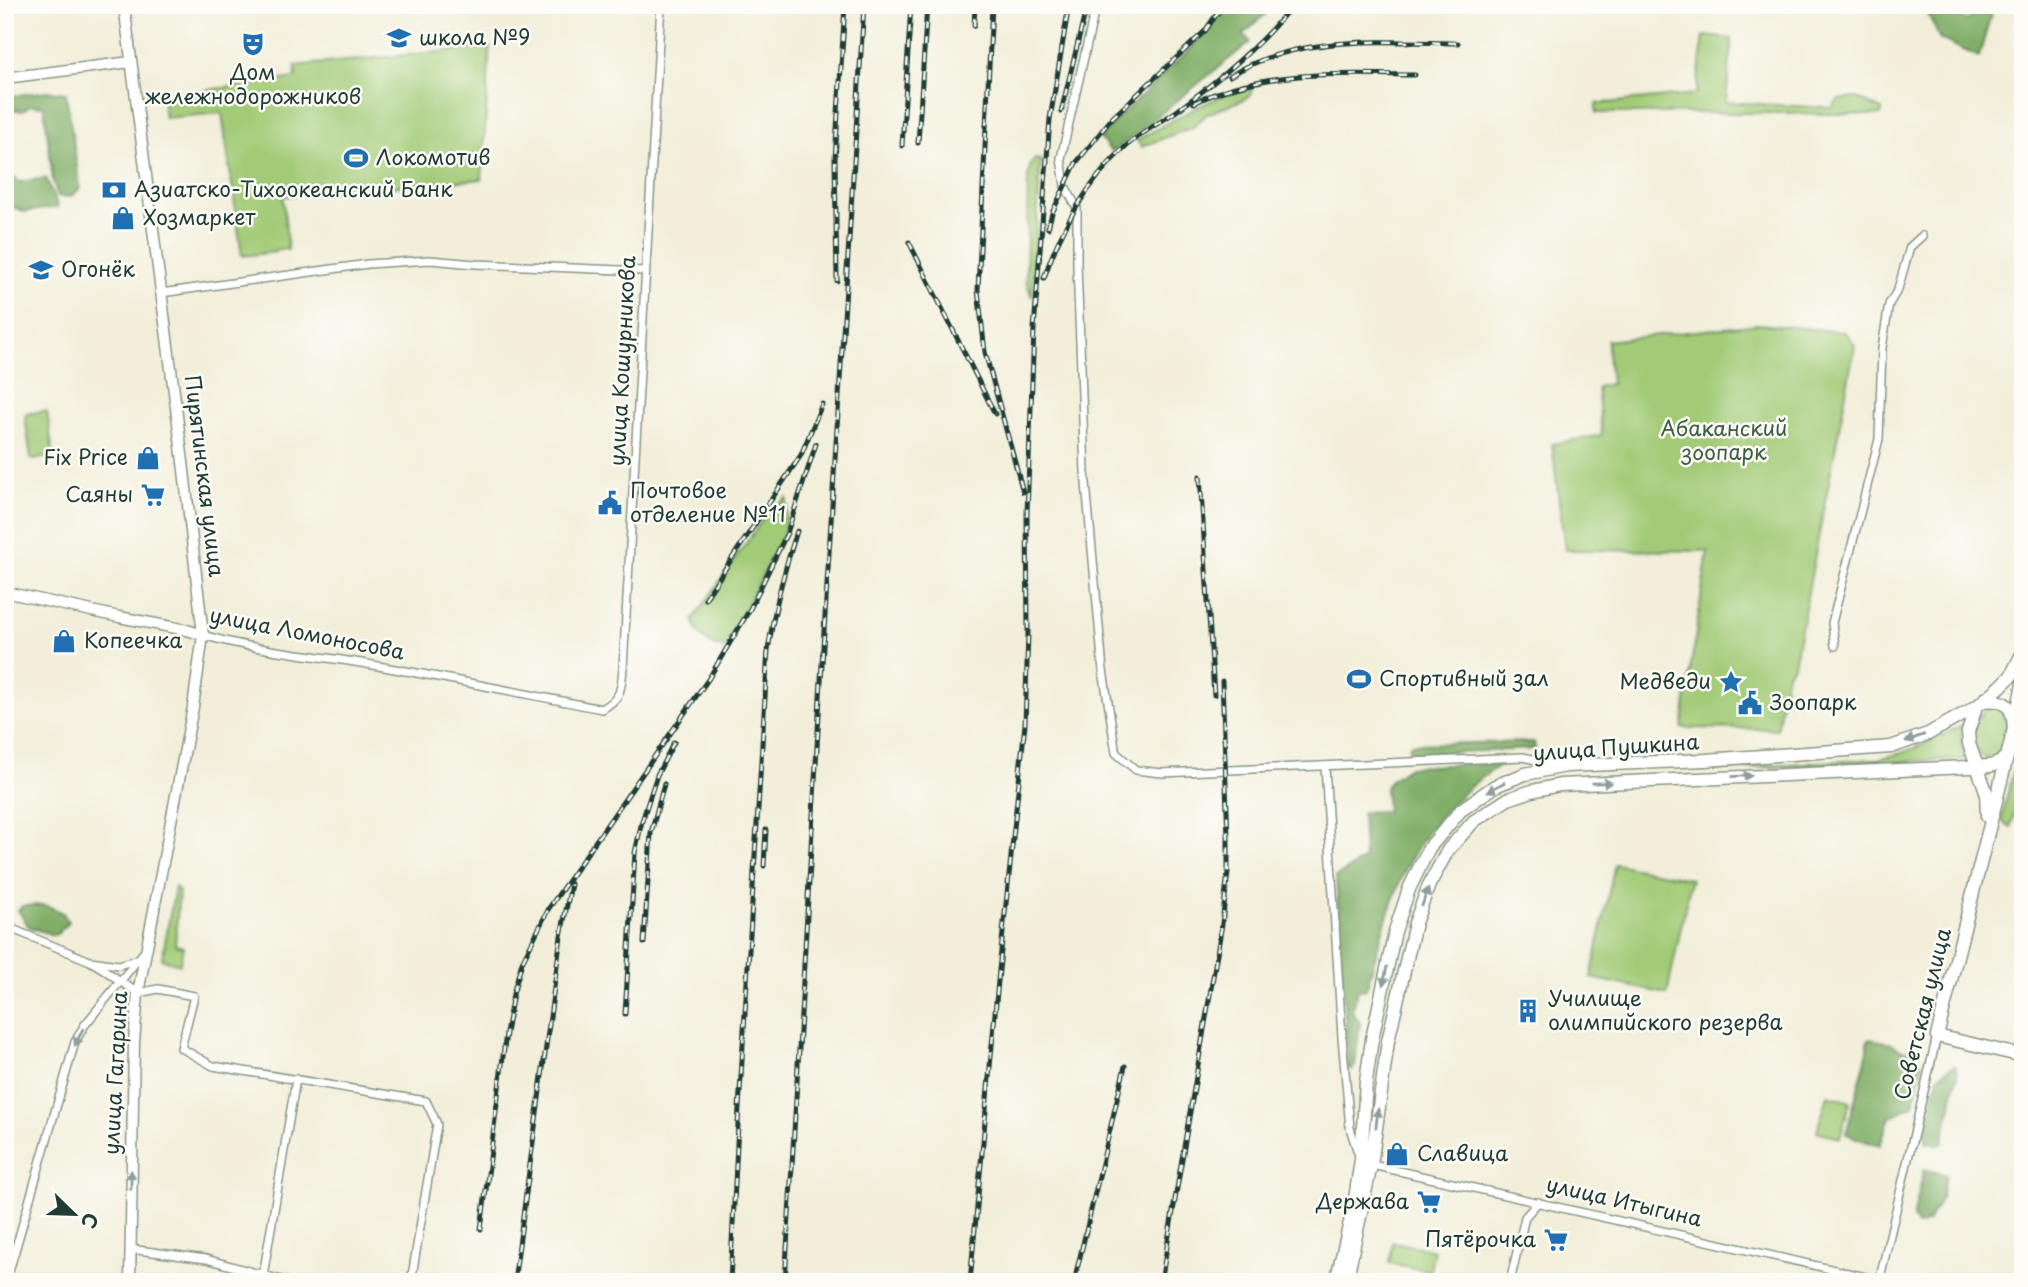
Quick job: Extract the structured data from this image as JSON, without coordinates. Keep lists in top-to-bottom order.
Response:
{
  "streets": {
    "main road": ["улица Пушкина", "Советская улица"],
    "street": [
      "улица Кошурникова",
      "Пирятинская улица",
      "улица Ломоносова",
      "улица Гагарина",
      "улица Итыгина"
    ]
  },
  "crossings": [
    ["улица Кошурникова", "улица Ломоносова"],
    ["Пирятинская улица", "улица Ломоносова"],
    ["Пирятинская улица", "улица Гагарина"],
    ["улица Пушкина", "Советская улица"],
    ["улица Пушкина", "улица Итыгина"],
    ["Советская улица", "улица Итыгина"]
  ],
  "parks": ["Абаканский зоопарк"],
  "places": {
    "school or university": ["школа №9", "Огонёк"],
    "theatre": ["Дом жележнодорожников"],
    "sports": ["Локомотив", "Спортивный зал"],
    "bank": ["Азиатско-Тихоокеанский Банк"],
    "shop": [
      "Хозмаркет",
      "Fix Price",
      "Копеечка",
      "Славица"
    ],
    "supermarket": ["Саяны", "Держава", "Пятёрочка"],
    "public building": ["Почтовое отделение №11", "Зоопарк"],
    "place": ["Медведи"],
    "building": ["Училище олимпийского резерва"]
  },
  "north": "bottom right"
}
